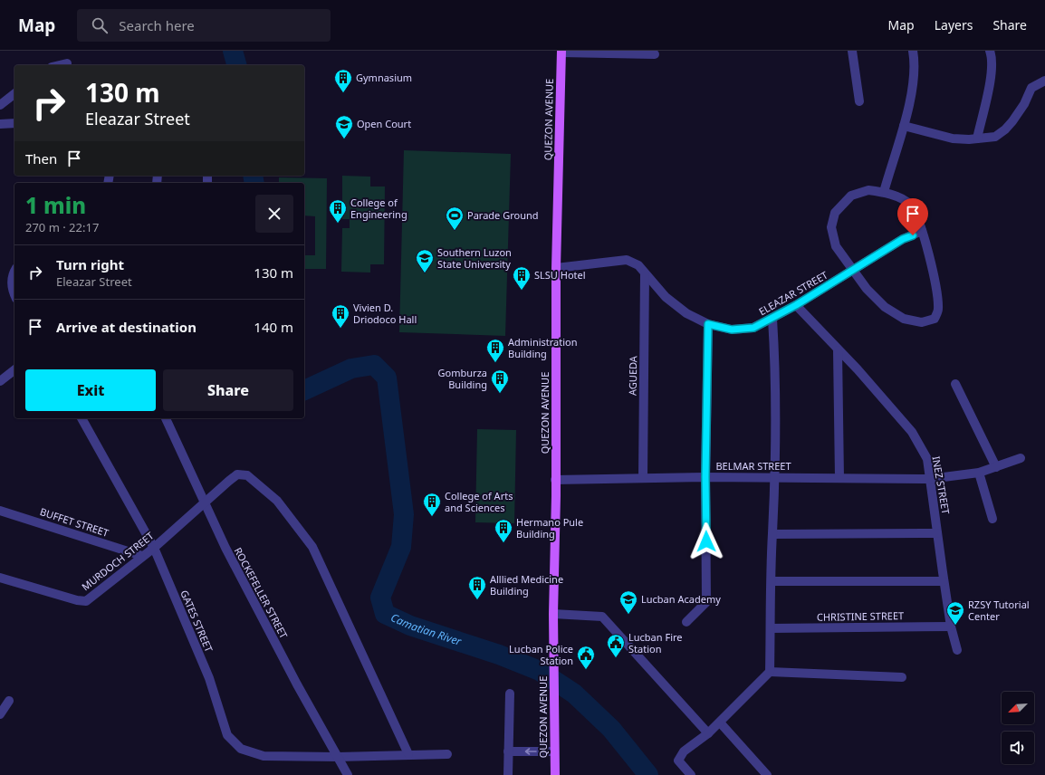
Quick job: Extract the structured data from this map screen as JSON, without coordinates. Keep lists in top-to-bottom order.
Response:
{
  "streets": {
    "main road": ["QUEZON AVENUE"],
    "street": [
      "ELEAZAR STREET",
      "AGUEDA",
      "BELMAR STREET",
      "INEZ STREET",
      "BUFFET STREET",
      "MURDOCH STREET",
      "ROCKEFELLER STREET",
      "CHRISTINE STREET",
      "GATES STREET"
    ]
  },
  "crossings": [
    ["QUEZON AVENUE", "ELEAZAR STREET"],
    ["QUEZON AVENUE", "BELMAR STREET"],
    ["ELEAZAR STREET", "AGUEDA"],
    ["ELEAZAR STREET", "INEZ STREET"],
    ["AGUEDA", "BELMAR STREET"],
    ["BELMAR STREET", "INEZ STREET"],
    ["INEZ STREET", "CHRISTINE STREET"],
    ["BUFFET STREET", "MURDOCH STREET"],
    ["MURDOCH STREET", "ROCKEFELLER STREET"],
    ["MURDOCH STREET", "GATES STREET"],
    ["ROCKEFELLER STREET", "GATES STREET"]
  ],
  "water": ["Camatian River"],
  "places": {
    "building": [
      "Gymnasium",
      "College of Engineering",
      "SLSU Hotel",
      "Vivien D. Driodoco Hall",
      "Administration Building",
      "Gomburza Building",
      "College of Arts and Sciences",
      "Hermano Pule Building",
      "Alllied Medicine Building"
    ],
    "school or university": [
      "Open Court",
      "Southern Luzon State University",
      "Lucban Academy",
      "RZSY Tutorial Center"
    ],
    "sports": ["Parade Ground"],
    "public building": ["Lucban Fire Station", "Lucban Police Station"]
  },
  "north": "bottom left",
  "page": {
    "header": "Map",
    "search": "Search here",
    "nav": ["Map", "Layers", "Share"],
    "turn": ["130 m", "Eleazar Street"],
    "then": "Then",
    "heading": ["1 min", "270 m · 22:17"],
    "list": [
      {
        "name": "Turn right",
        "note": "Eleazar Street",
        "value": "130 m"
      },
      {
        "name": "Arrive at destination",
        "value": "140 m"
      }
    ],
    "buttons": ["Exit", "Share"]
  }
}
